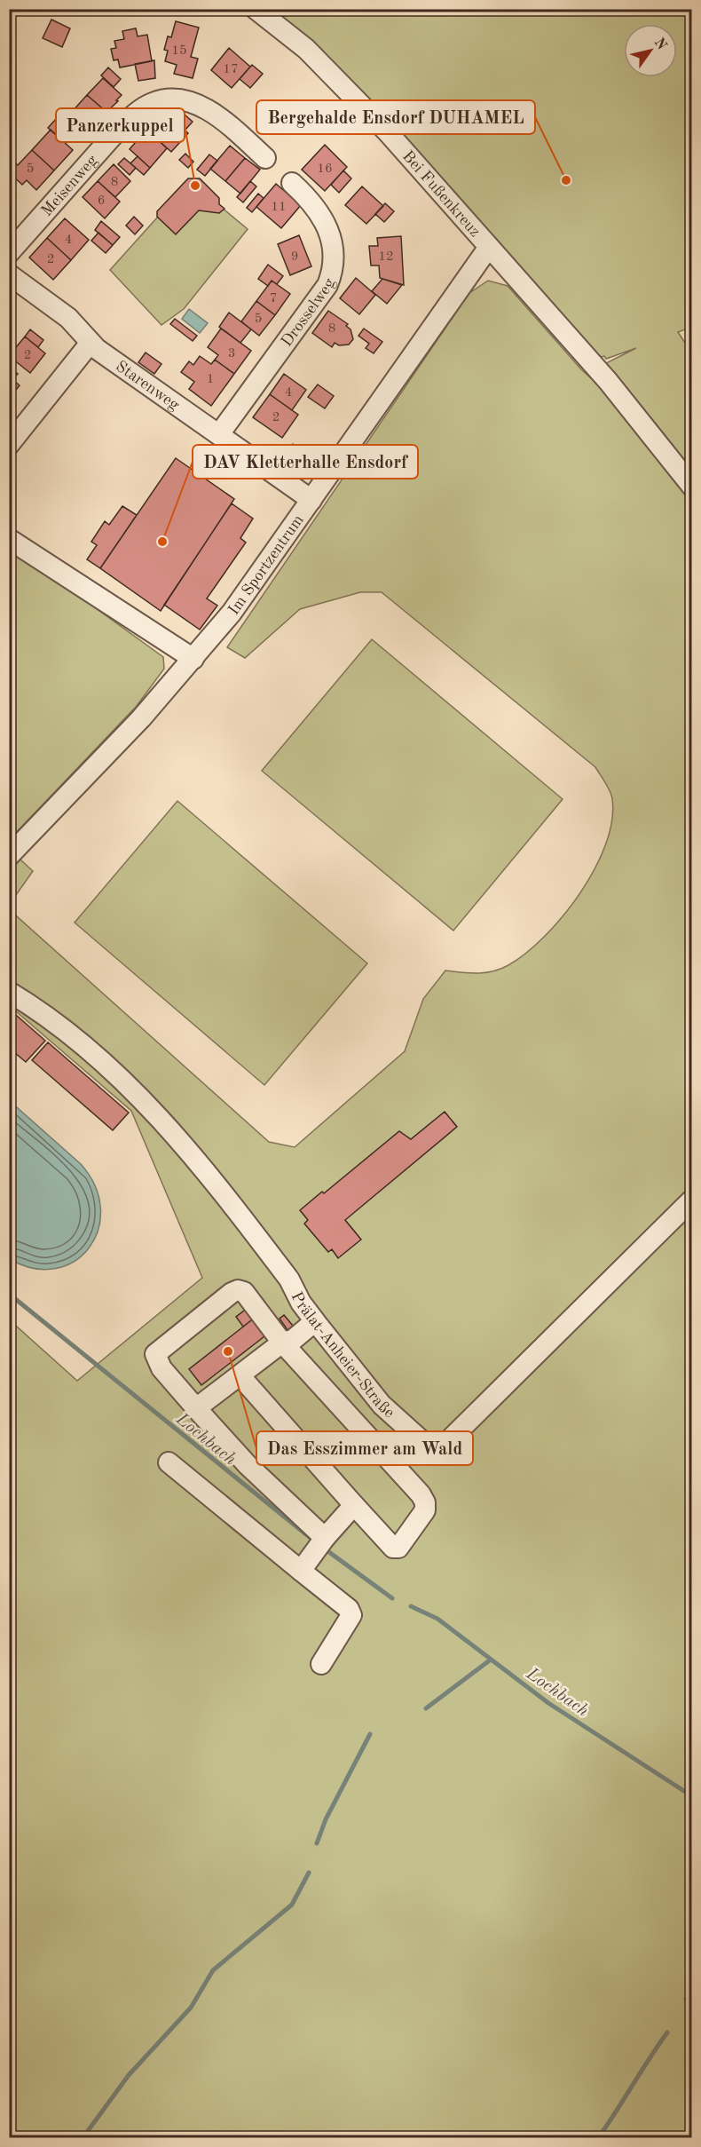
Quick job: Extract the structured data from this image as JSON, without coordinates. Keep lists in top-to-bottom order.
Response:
{
  "streets": {
    "street": [
      "Meisenweg",
      "Bei Fußenkreuz",
      "Drosselweg",
      "Starenweg",
      "Im Sportzentrum",
      "Prälat-Anheier-Straße"
    ]
  },
  "crossings": [
    ["Bei Fußenkreuz", "Im Sportzentrum"],
    ["Drosselweg", "Starenweg"],
    ["Starenweg", "Im Sportzentrum"]
  ],
  "water": ["Lochbach"],
  "places": [
    "Bergehalde Ensdorf DUHAMEL",
    "Panzerkuppel",
    "DAV Kletterhalle Ensdorf",
    "Das Esszimmer am Wald"
  ],
  "house_numbers": [
    "15",
    "17",
    "5",
    "16",
    "8",
    "6",
    "11",
    "4",
    "9",
    "12",
    "2",
    "7",
    "5",
    "8",
    "3",
    "2",
    "1",
    "4",
    "2"
  ],
  "north": "top right"
}
